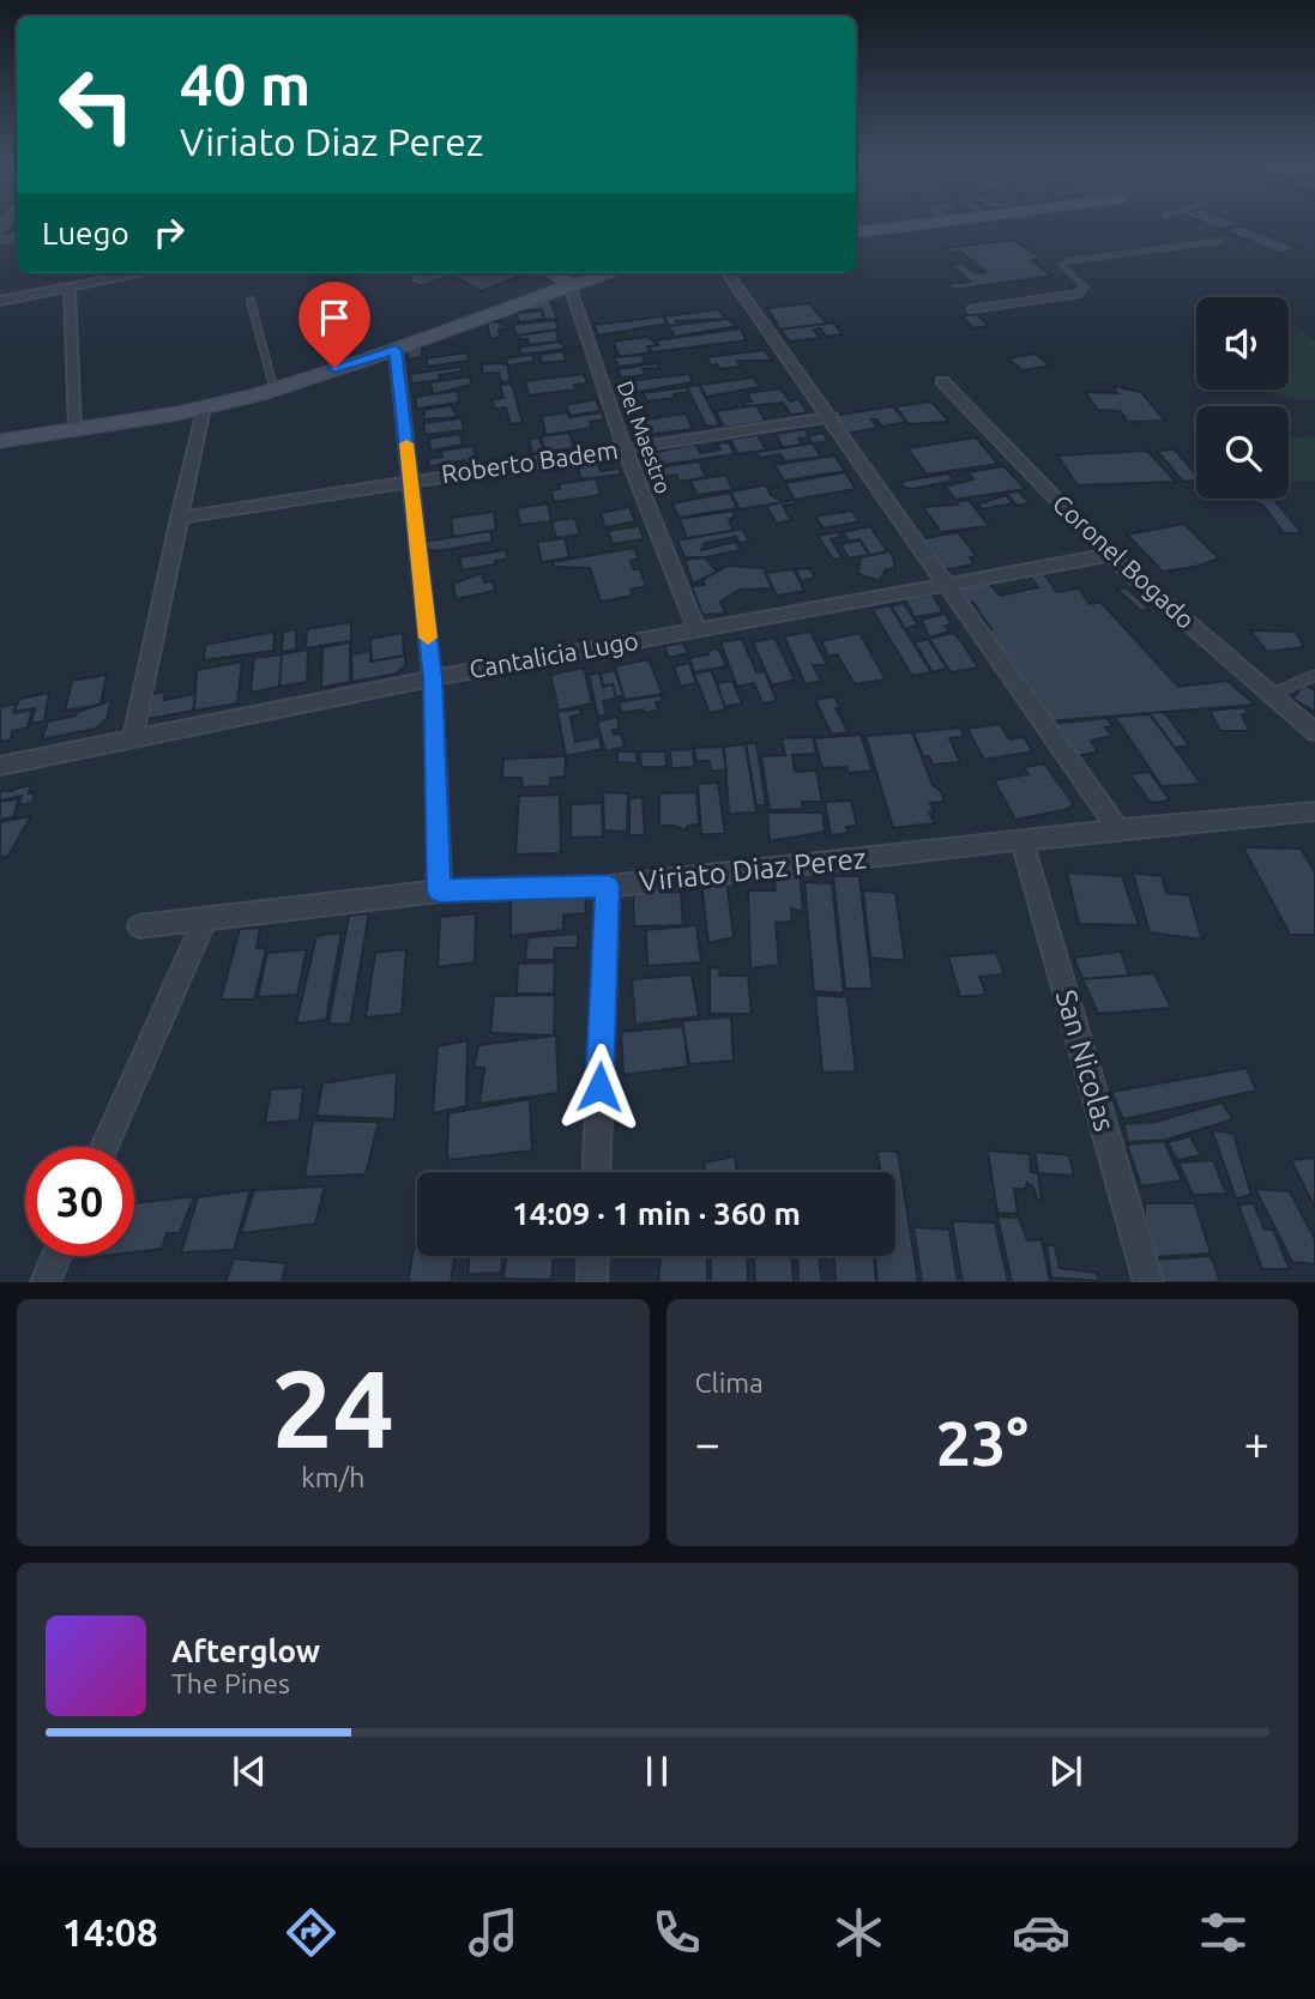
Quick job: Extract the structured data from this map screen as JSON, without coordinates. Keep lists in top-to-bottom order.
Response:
{
  "streets": {
    "street": [
      "Del Maestro",
      "Roberto Badem",
      "Coronel Bogado",
      "Cantalicia Lugo",
      "Viriato Diaz Perez",
      "San Nicolas"
    ]
  },
  "crossings": [
    ["Del Maestro", "Roberto Badem"],
    ["Del Maestro", "Cantalicia Lugo"],
    ["Coronel Bogado", "Cantalicia Lugo"],
    ["Viriato Diaz Perez", "San Nicolas"]
  ],
  "page": {
    "turn": ["40 m", "Viriato Diaz Perez"],
    "then": "Luego",
    "limit": "30",
    "trip": "14:09 · 1 min · 360 m",
    "tile": [
      ["24", "km/h"],
      "Clima"
    ],
    "heat": ["−", "23°", "+"],
    "song": ["Afterglow", "The Pines"],
    "tabs": "14:08"
  }
}
